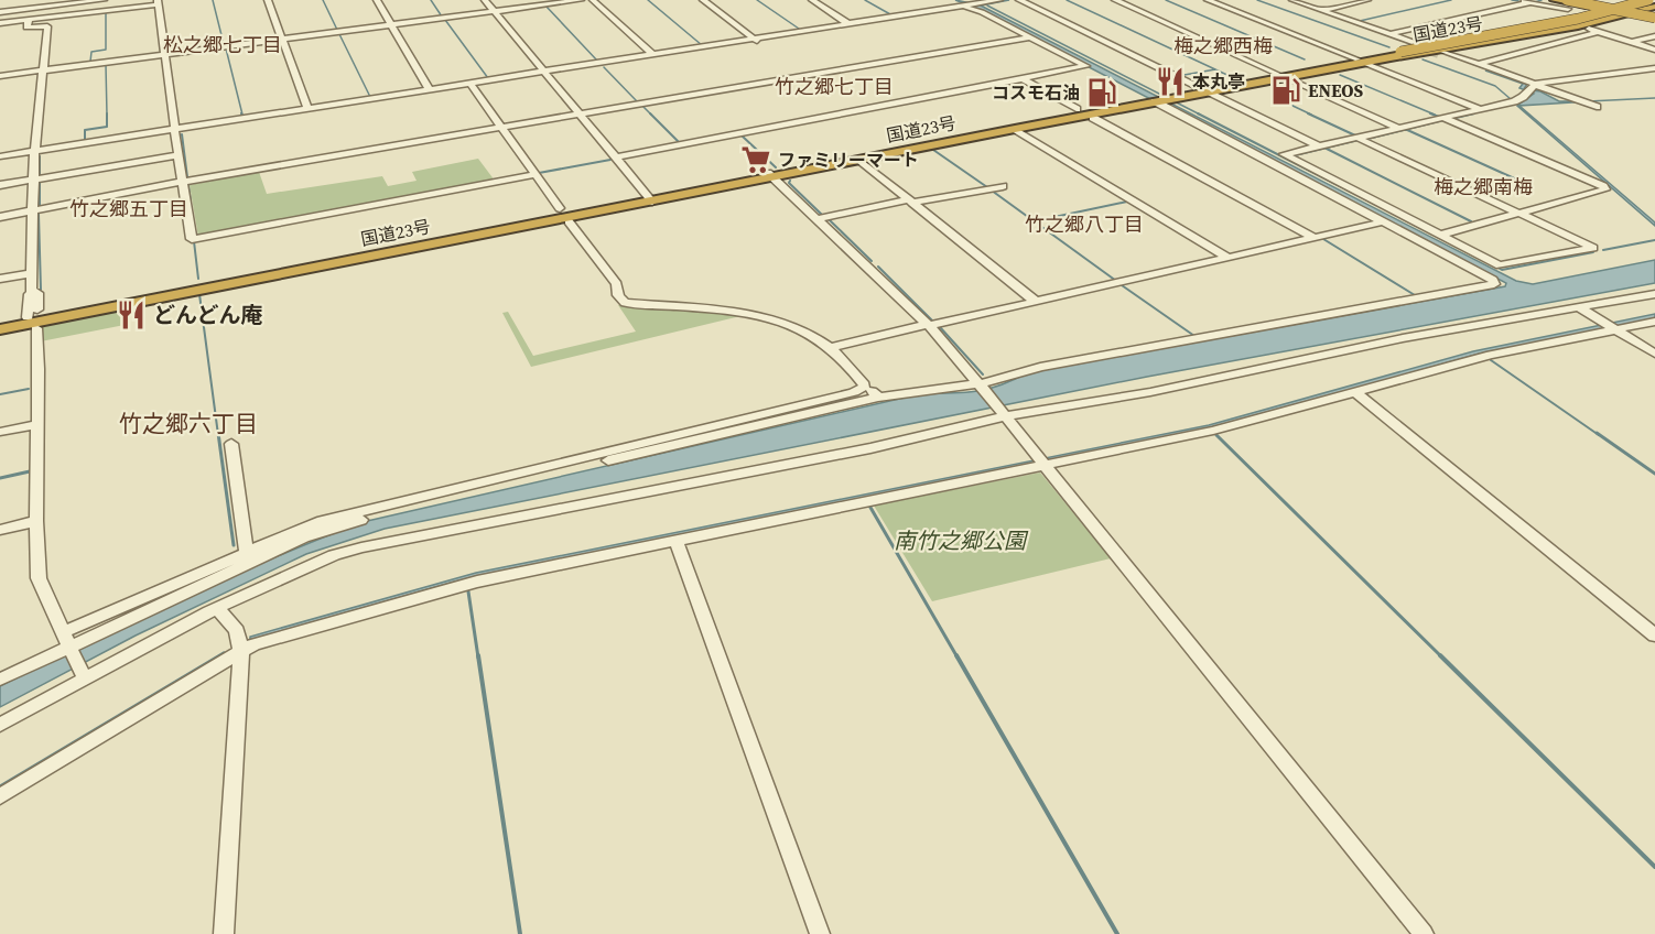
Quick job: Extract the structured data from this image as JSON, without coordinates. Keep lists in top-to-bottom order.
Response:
{
  "streets": {
    "highway": ["国道23号"]
  },
  "districts": [
    "松之郷七丁目",
    "梅之郷西梅",
    "竹之郷七丁目",
    "梅之郷南梅",
    "竹之郷五丁目",
    "竹之郷八丁目",
    "竹之郷六丁目"
  ],
  "parks": ["南竹之郷公園"],
  "places": {
    "restaurant": ["本丸亭", "どんどん庵"],
    "fuel station": ["ENEOS", "コスモ石油"],
    "supermarket": ["ファミリーマート"]
  }
}
